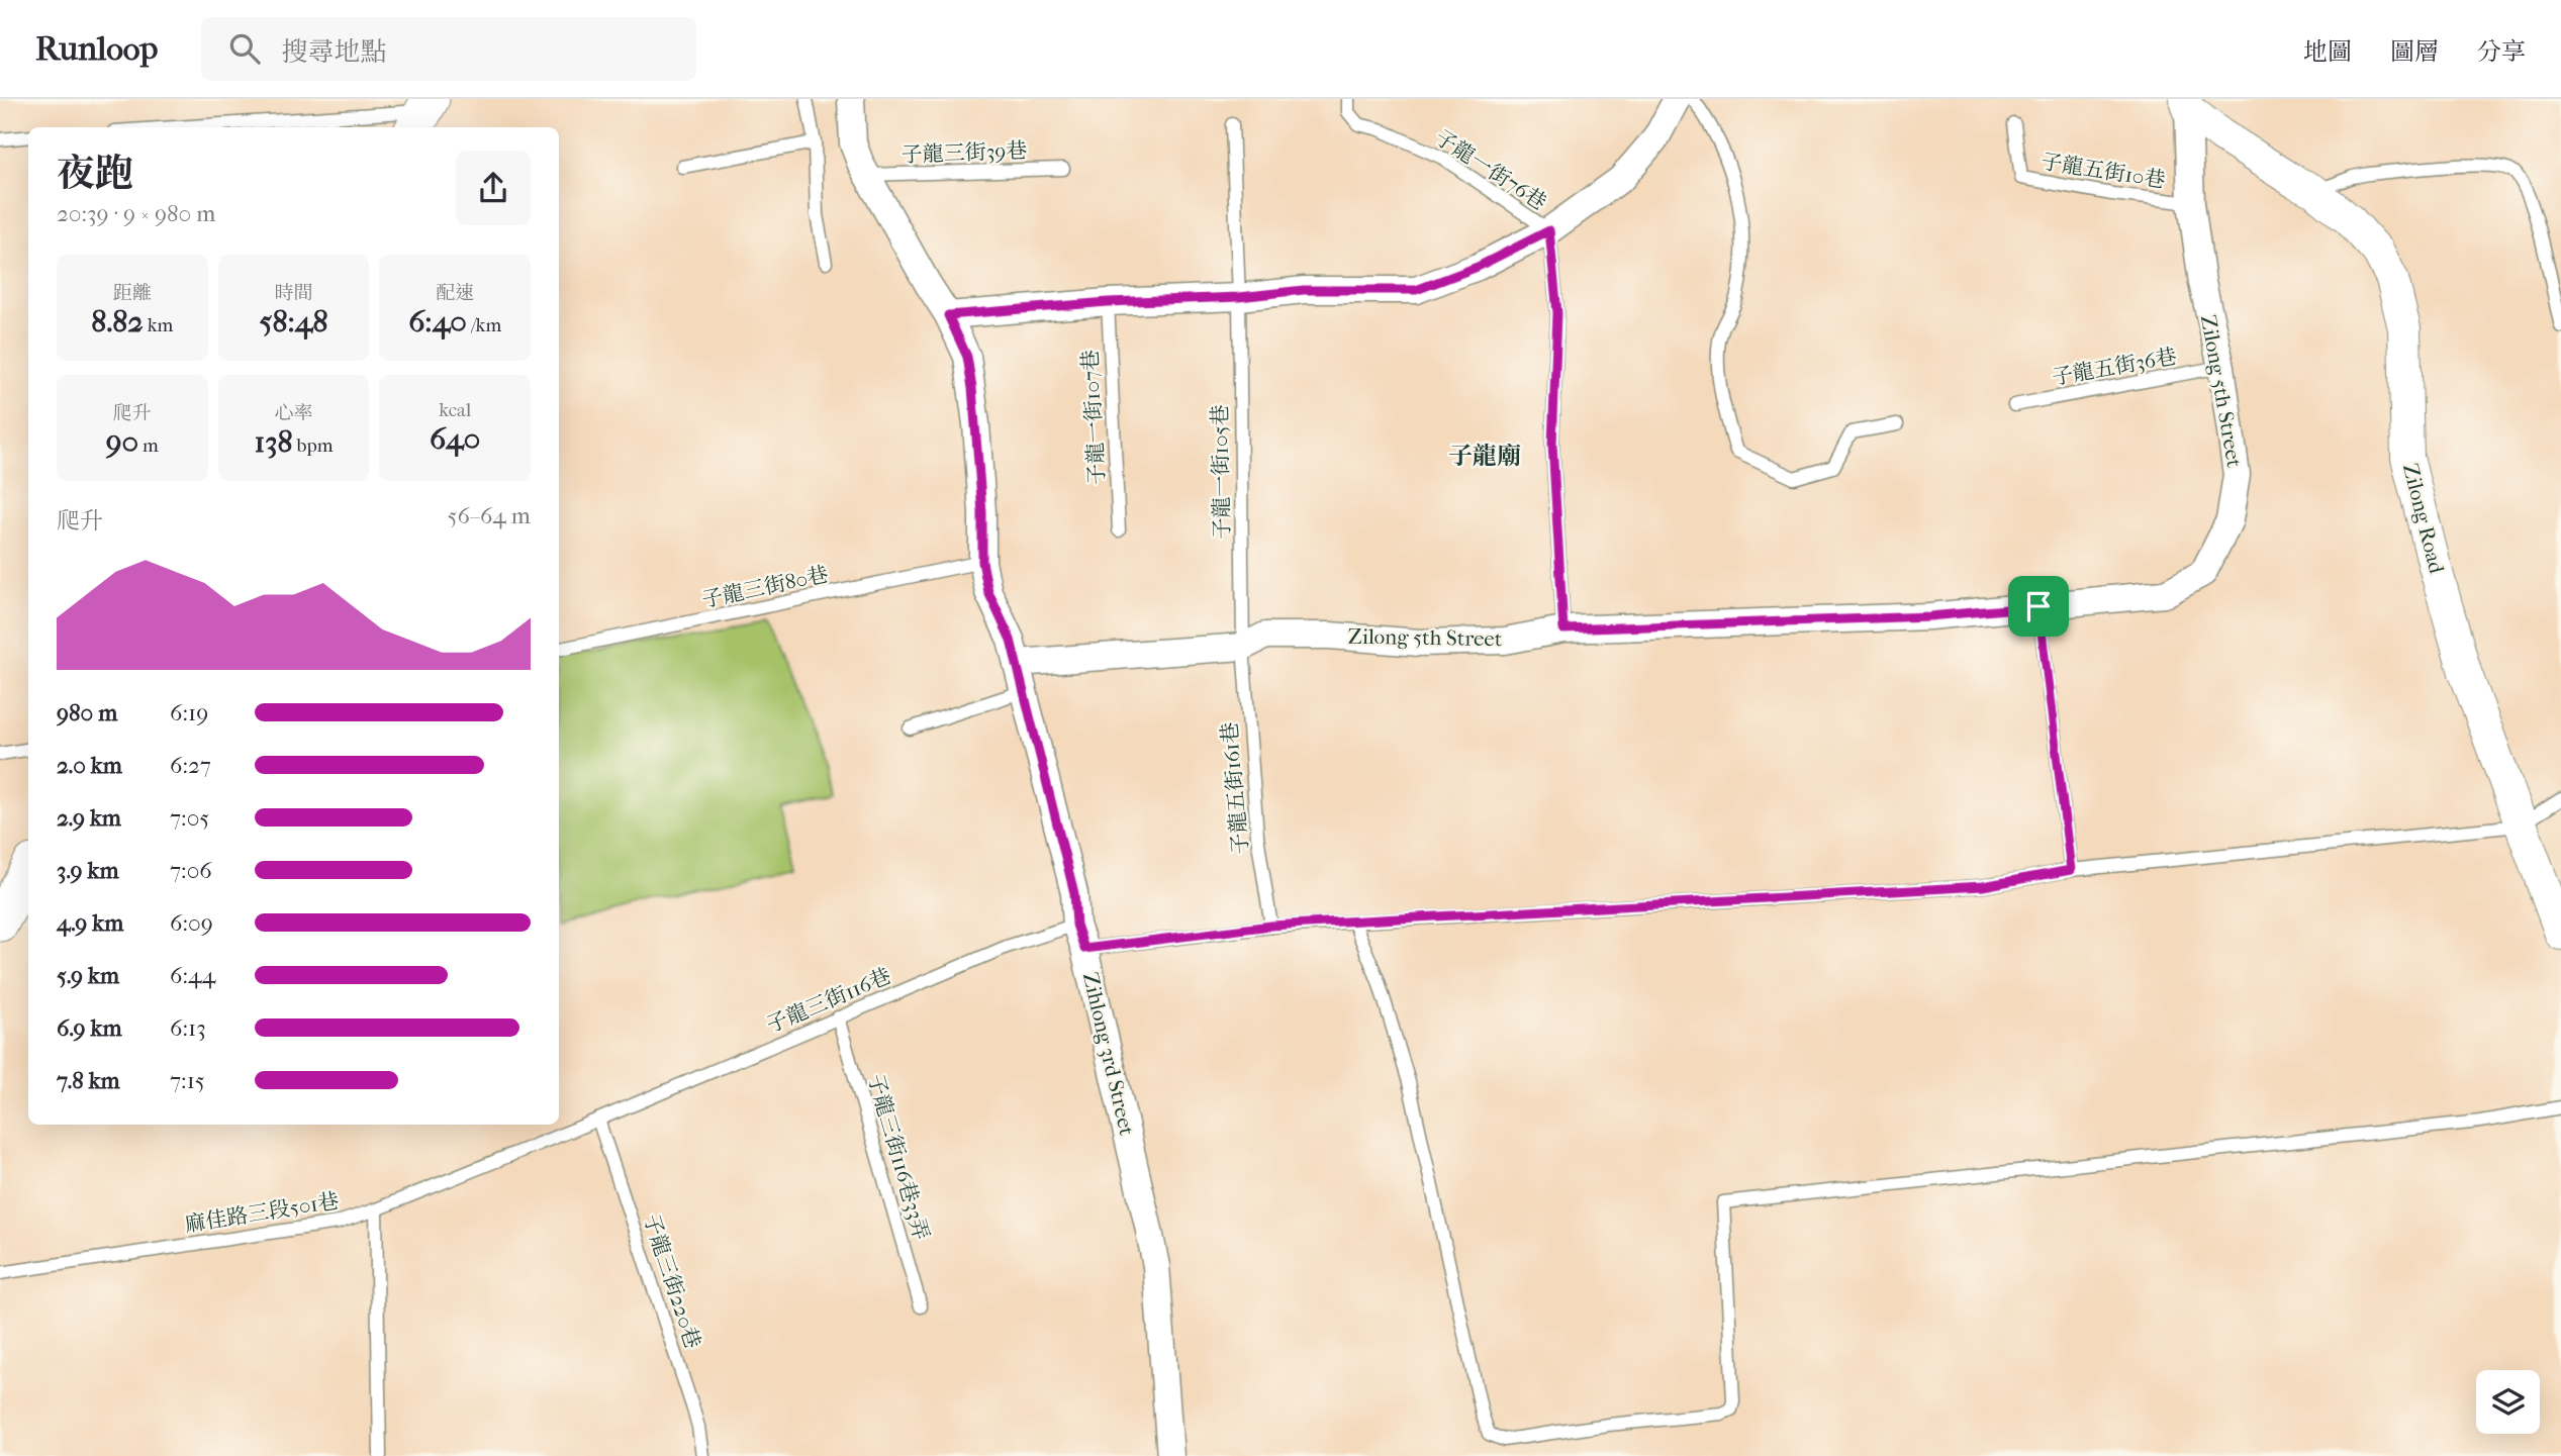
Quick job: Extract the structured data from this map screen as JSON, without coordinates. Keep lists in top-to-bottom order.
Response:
{
  "streets": {
    "street": ["Zilong 5th Street", "Zilong Road", "Zihlong 3rd Street"],
    "lane": [
      "子龍三街39巷",
      "子龍一街76巷",
      "子龍五街10巷",
      "子龍五街36巷",
      "子龍一街107巷",
      "子龍一街105巷",
      "子龍三街80巷",
      "子龍五街161巷",
      "子龍三街116巷",
      "子龍三街116巷33弄",
      "麻佳路三段501巷",
      "子龍三街220巷"
    ]
  },
  "crossings": [
    ["子龍三街39巷", "Zihlong 3rd Street"],
    ["子龍五街10巷", "Zilong 5th Street"],
    ["子龍五街36巷", "Zilong 5th Street"],
    ["Zilong 5th Street", "子龍一街105巷"],
    ["Zilong 5th Street", "Zilong Road"],
    ["Zilong 5th Street", "子龍五街161巷"],
    ["Zilong 5th Street", "Zihlong 3rd Street"],
    ["子龍一街105巷", "子龍五街161巷"],
    ["Zilong Road", "子龍三街116巷"],
    ["子龍三街80巷", "Zihlong 3rd Street"],
    ["子龍五街161巷", "子龍三街116巷"],
    ["子龍三街116巷", "Zihlong 3rd Street"],
    ["子龍三街116巷", "子龍三街116巷33弄"],
    ["子龍三街116巷", "麻佳路三段501巷"],
    ["子龍三街116巷", "子龍三街220巷"],
    ["麻佳路三段501巷", "子龍三街220巷"]
  ],
  "districts": ["子龍廟"],
  "page": {
    "header": "Runloop",
    "search": "搜尋地點",
    "nav": ["地圖", "圖層", "分享"],
    "heading": ["夜跑", "20:39 · 9 × 980 m"],
    "stats": [
      ["距離", "8.82 km"],
      ["時間", "58:48"],
      ["配速", "6:40 /km"],
      ["爬升", "90 m"],
      ["心率", "138 bpm"],
      ["kcal", "640"]
    ],
    "chart": ["爬升", "56–64 m"],
    "list": [
      {
        "name": "980 m",
        "note": "6:19"
      },
      {
        "name": "2.0 km",
        "note": "6:27"
      },
      {
        "name": "2.9 km",
        "note": "7:05"
      },
      {
        "name": "3.9 km",
        "note": "7:06"
      },
      {
        "name": "4.9 km",
        "note": "6:09"
      },
      {
        "name": "5.9 km",
        "note": "6:44"
      },
      {
        "name": "6.9 km",
        "note": "6:13"
      },
      {
        "name": "7.8 km",
        "note": "7:15"
      }
    ]
  }
}
